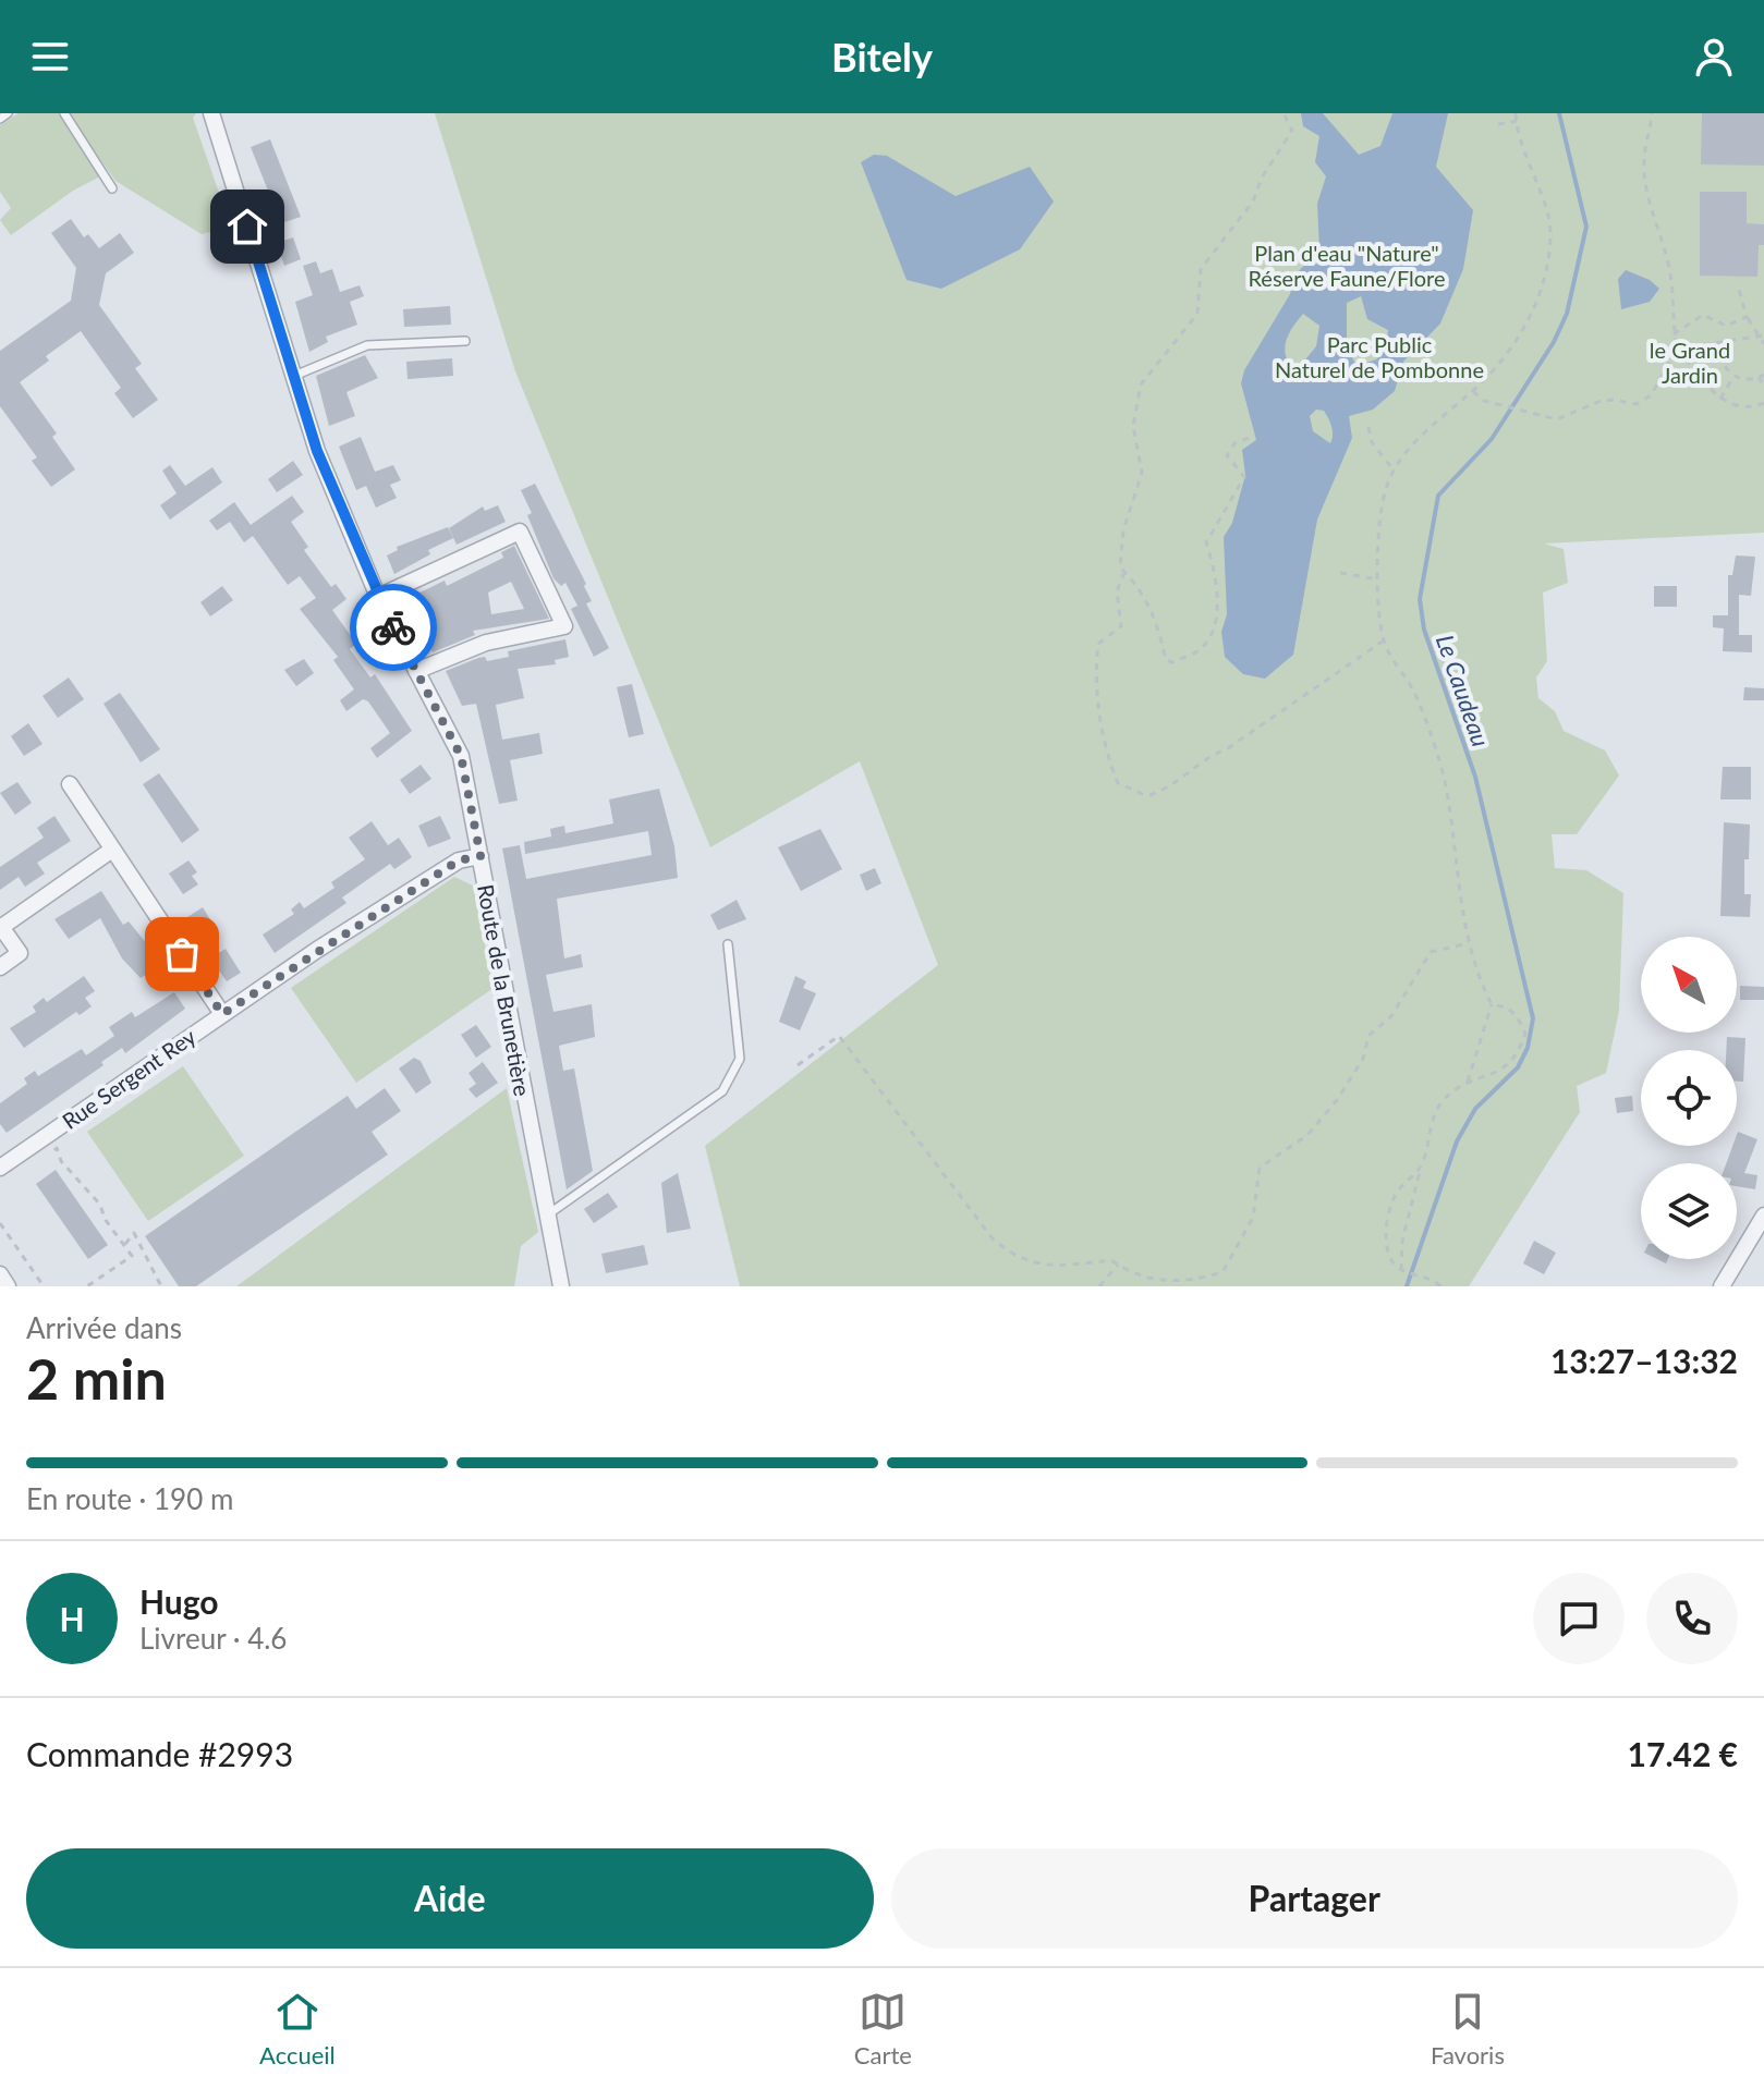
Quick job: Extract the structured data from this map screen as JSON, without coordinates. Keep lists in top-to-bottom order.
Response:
{
  "streets": {
    "street": ["Route de la Brunetière", "Rue Sergent Rey"]
  },
  "crossings": [
    ["Route de la Brunetière", "Rue Sergent Rey"]
  ],
  "water": ["Le Caudeau"],
  "parks": ["Plan d'eau \"Nature\" Réserve Faune/Flore", "Parc Public Naturel de Pombonne", "le Grand Jardin"],
  "north": "top left",
  "page": {
    "header": "Bitely",
    "heading": ["2 min", "Arrivée dans", "13:27–13:32"],
    "panel": [
      "Hugo",
      "Livreur · 4.6",
      "Commande #2993",
      "17.42 €"
    ],
    "bar": "En route · 190 m",
    "round": "H",
    "buttons": ["Aide", "Partager"],
    "tabs": ["Accueil", "Carte", "Favoris"]
  }
}
